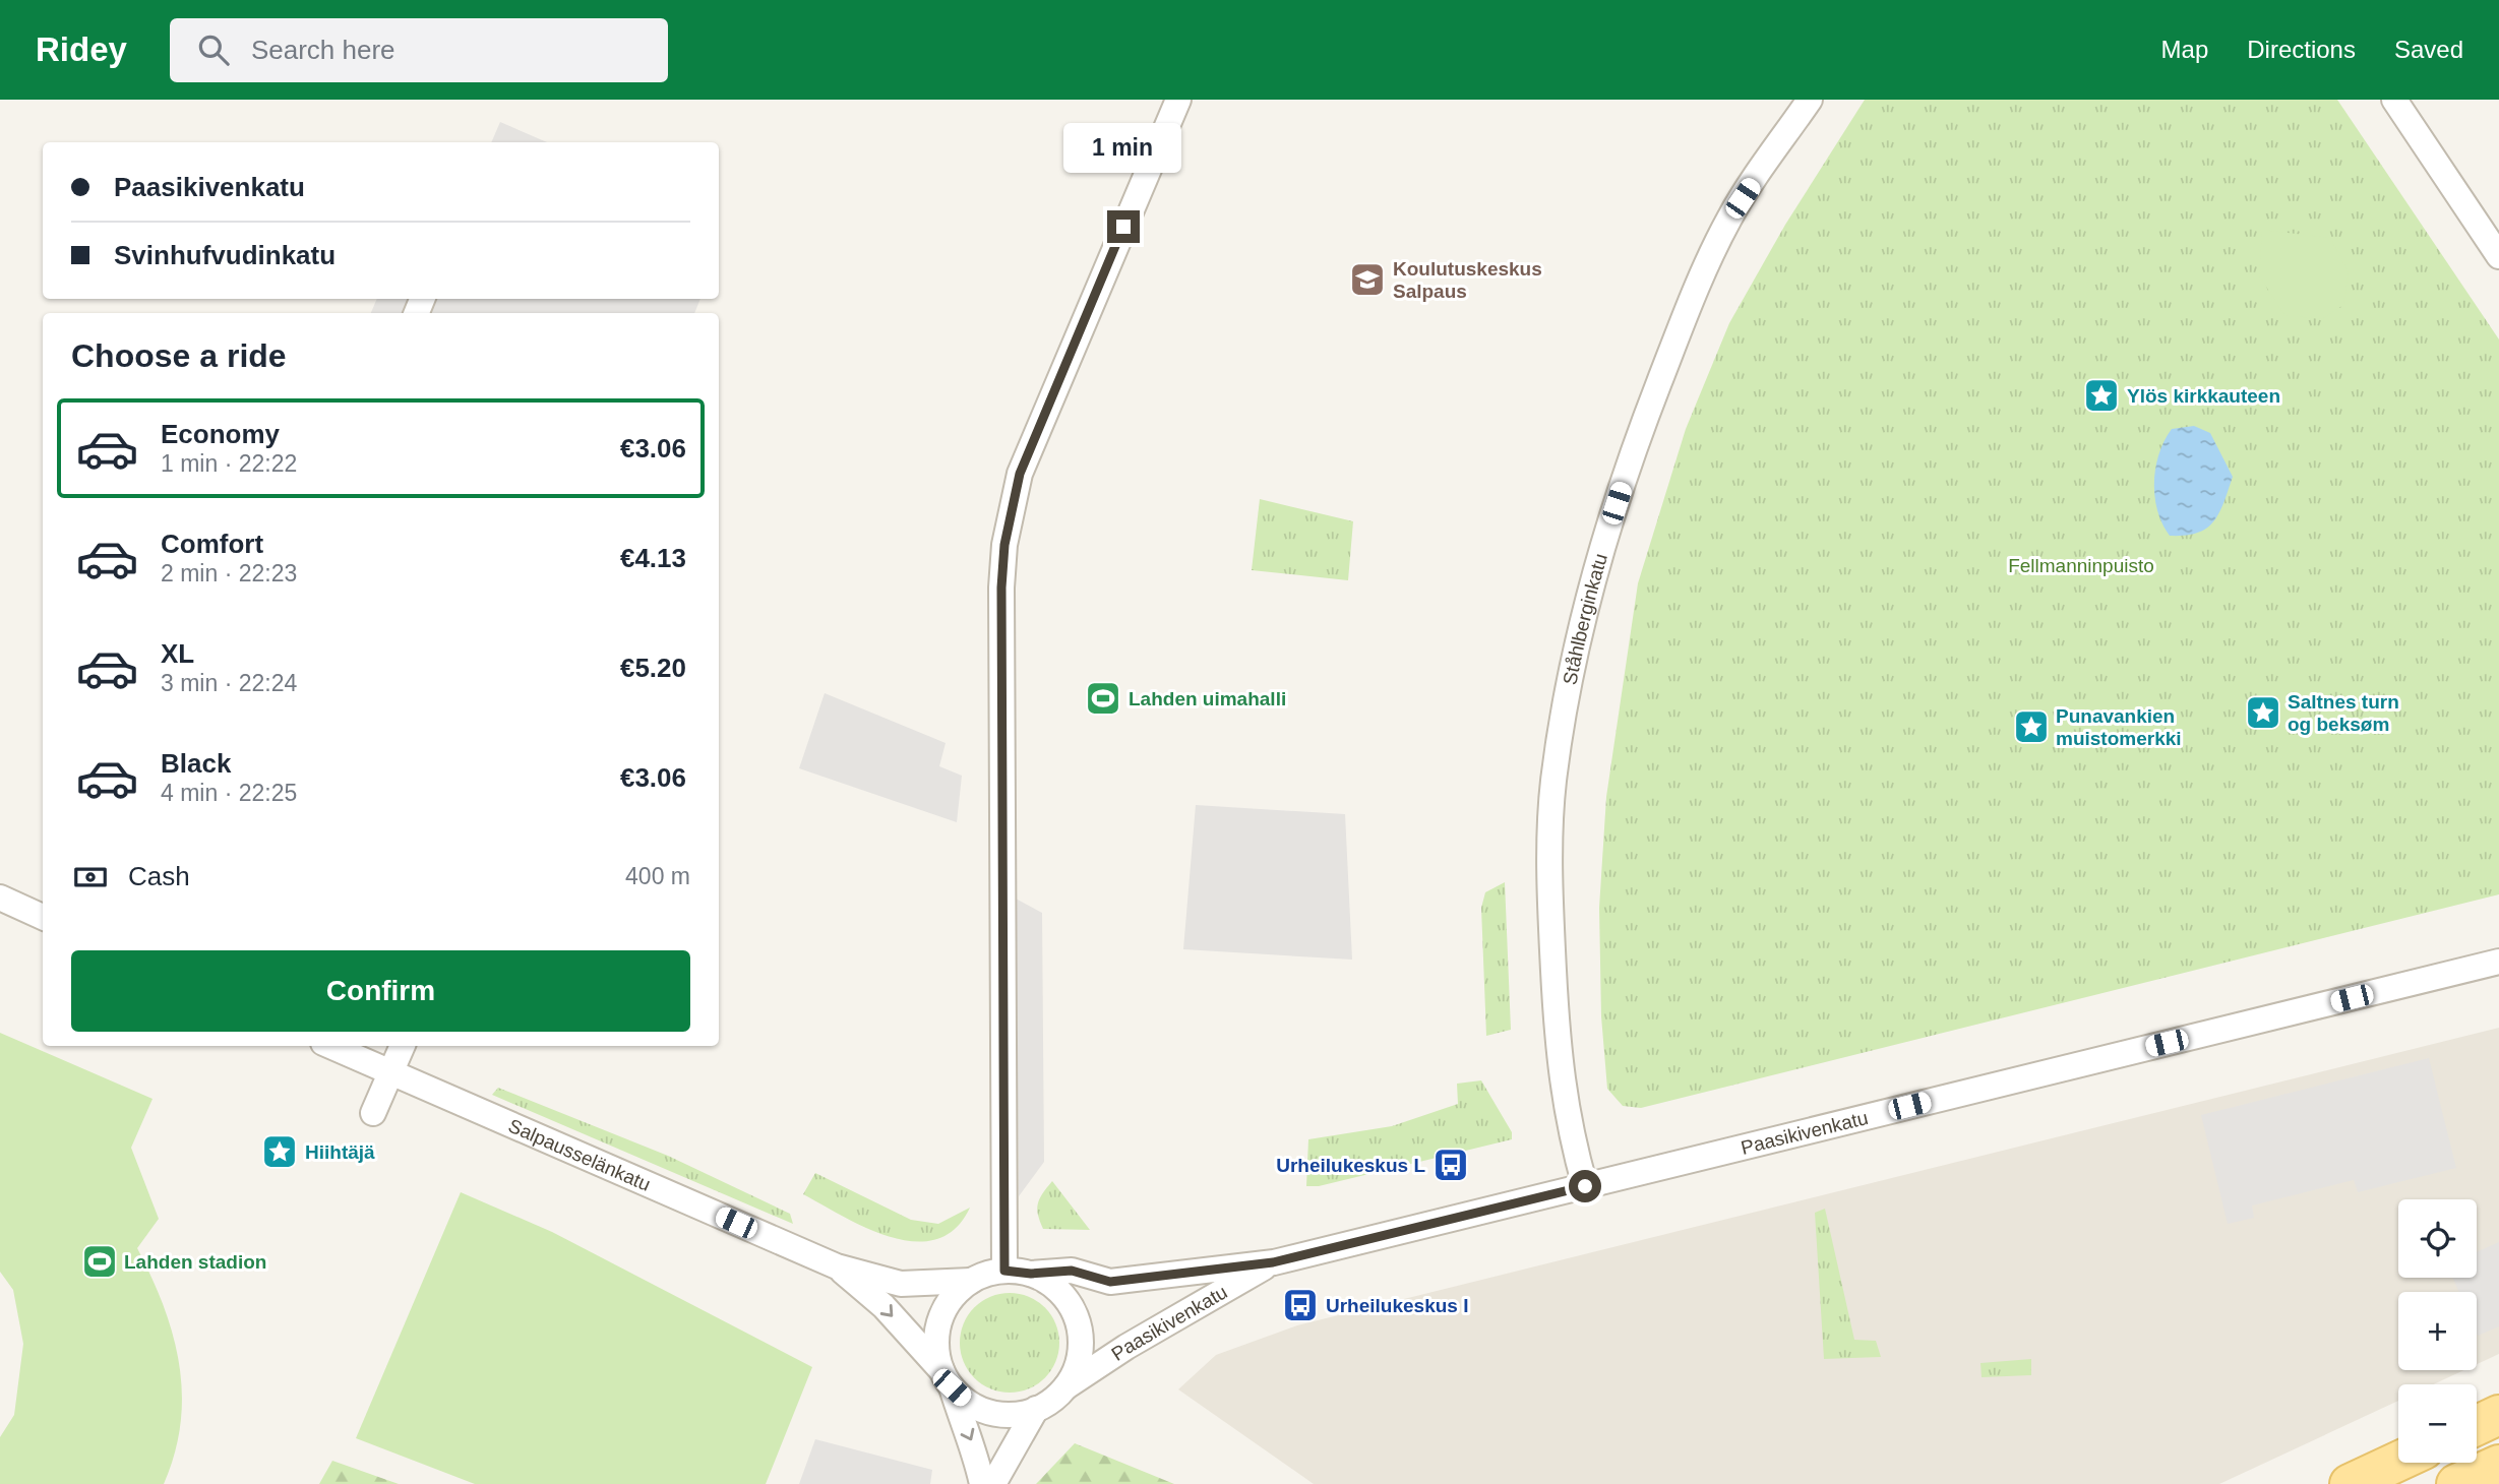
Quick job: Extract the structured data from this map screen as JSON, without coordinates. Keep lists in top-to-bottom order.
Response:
{
  "streets": {
    "street": ["Ståhlberginkatu", "Paasikivenkatu", "Salpausselänkatu"]
  },
  "crossings": [
    ["Ståhlberginkatu", "Paasikivenkatu"],
    ["Paasikivenkatu", "Salpausselänkatu"]
  ],
  "parks": ["Fellmanninpuisto"],
  "places": {
    "school or university": ["Koulutuskeskus Salpaus"],
    "place": [
      "Ylös kirkkauteen",
      "Saltnes turn og beksøm",
      "Punavankien muistomerkki",
      "Hiihtäjä"
    ],
    "sports": ["Lahden uimahalli", "Lahden stadion"],
    "bus stop": ["Urheilukeskus L", "Urheilukeskus I"]
  },
  "page": {
    "header": "Ridey",
    "search": "Search here",
    "nav": ["Map", "Directions", "Saved"],
    "bubble": "1 min",
    "banner": ["Paasikivenkatu", "Svinhufvudinkatu"],
    "heading": "Choose a ride",
    "list": [
      {
        "name": "Economy",
        "note": "1 min · 22:22",
        "value": "€3.06"
      },
      {
        "name": "Comfort",
        "note": "2 min · 22:23",
        "value": "€4.13"
      },
      {
        "name": "XL",
        "note": "3 min · 22:24",
        "value": "€5.20"
      },
      {
        "name": "Black",
        "note": "4 min · 22:25",
        "value": "€3.06"
      }
    ],
    "pay": ["Cash", "400 m"],
    "buttons": "Confirm",
    "map_buttons": ["+", "−"]
  }
}
